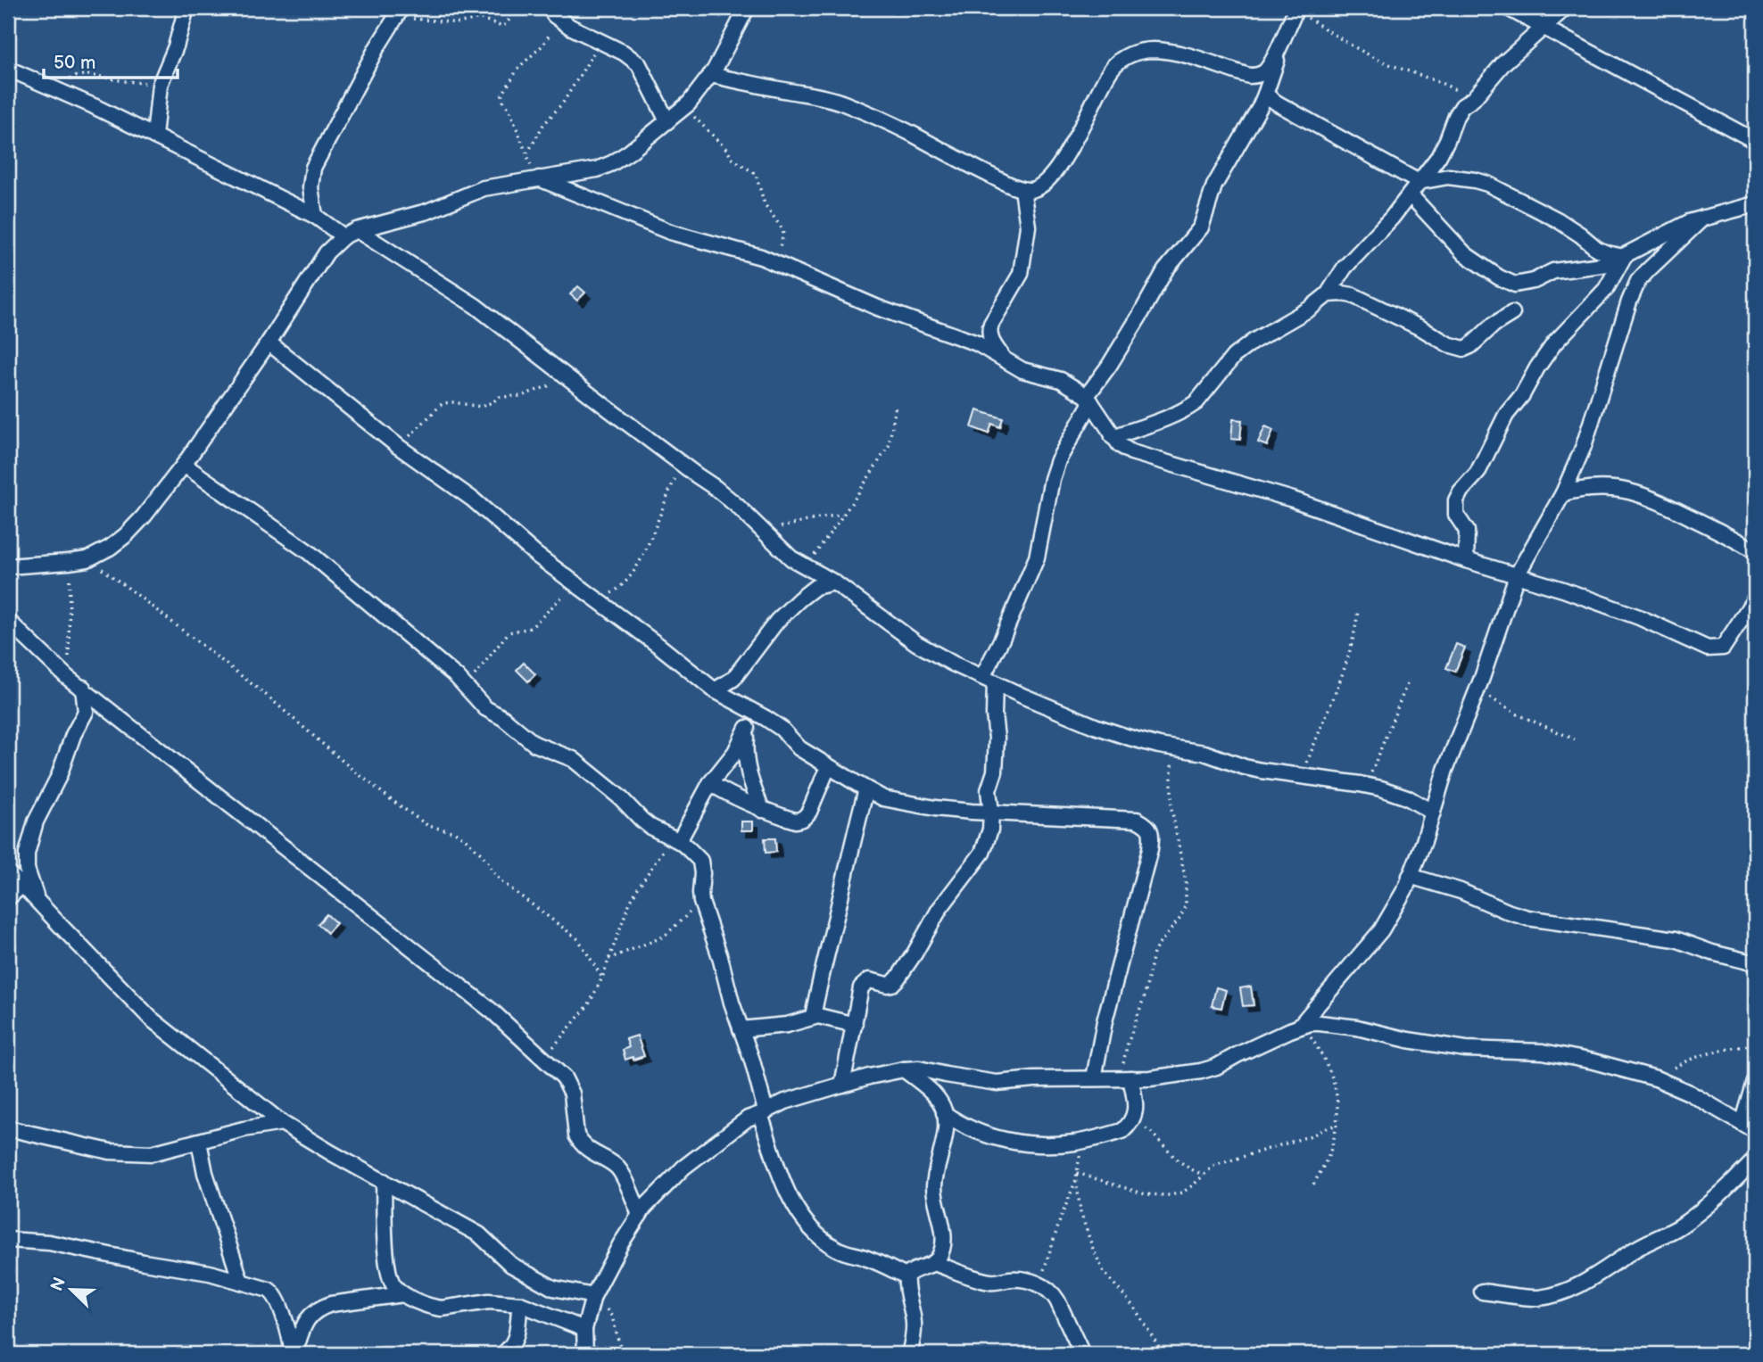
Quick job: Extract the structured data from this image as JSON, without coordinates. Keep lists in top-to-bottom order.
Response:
{
  "scale_bar": "50 m",
  "north": "top left"
}
